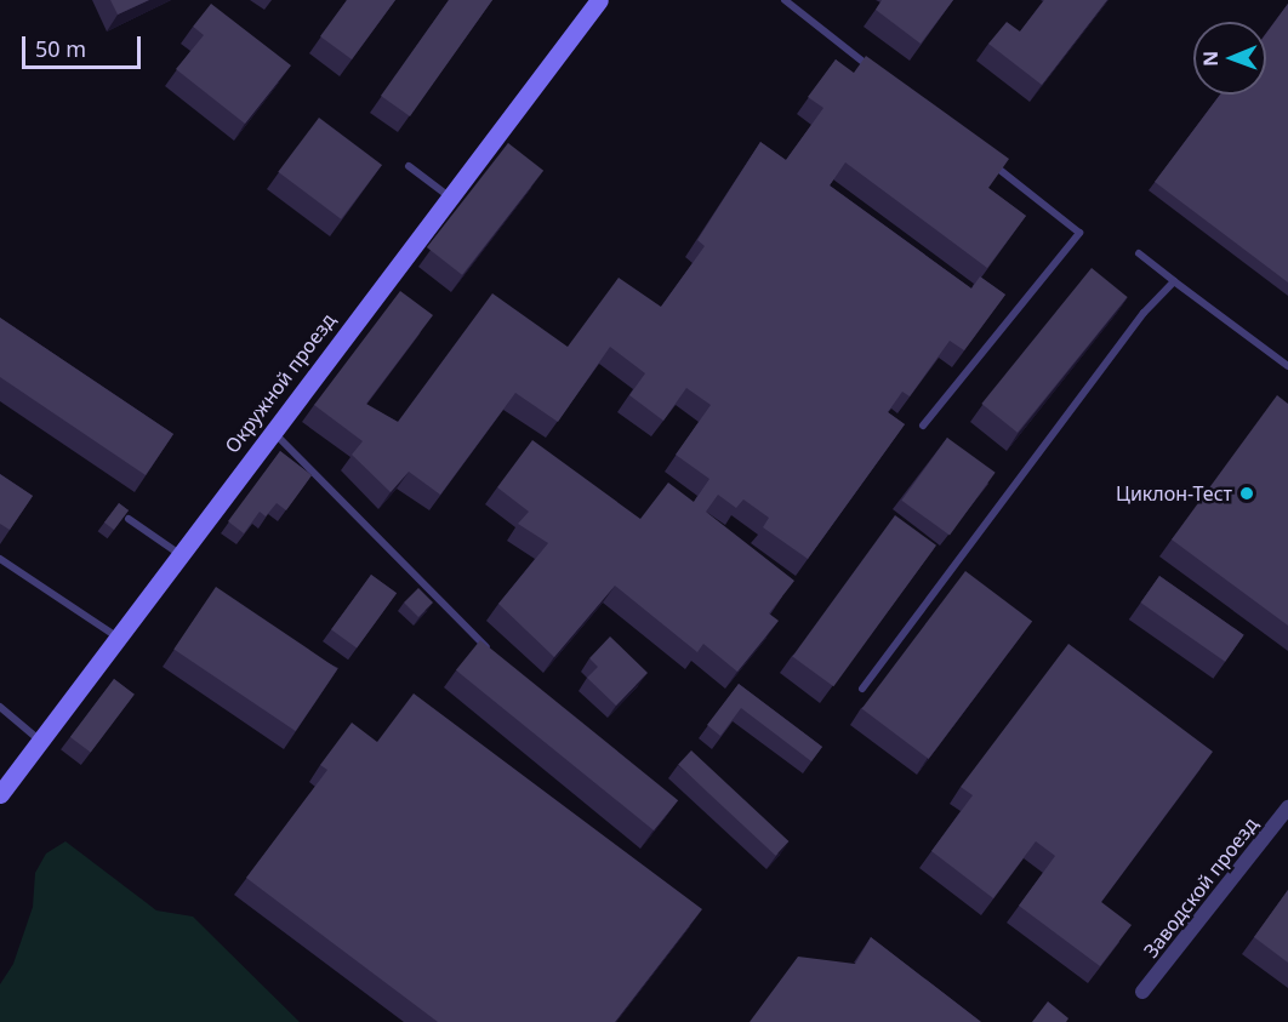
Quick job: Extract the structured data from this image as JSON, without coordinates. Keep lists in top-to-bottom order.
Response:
{
  "streets": {
    "street": ["Окружной проезд", "Заводской проезд"]
  },
  "places": ["Циклон-Тест"],
  "scale_bar": "50 m",
  "north": "left"
}
